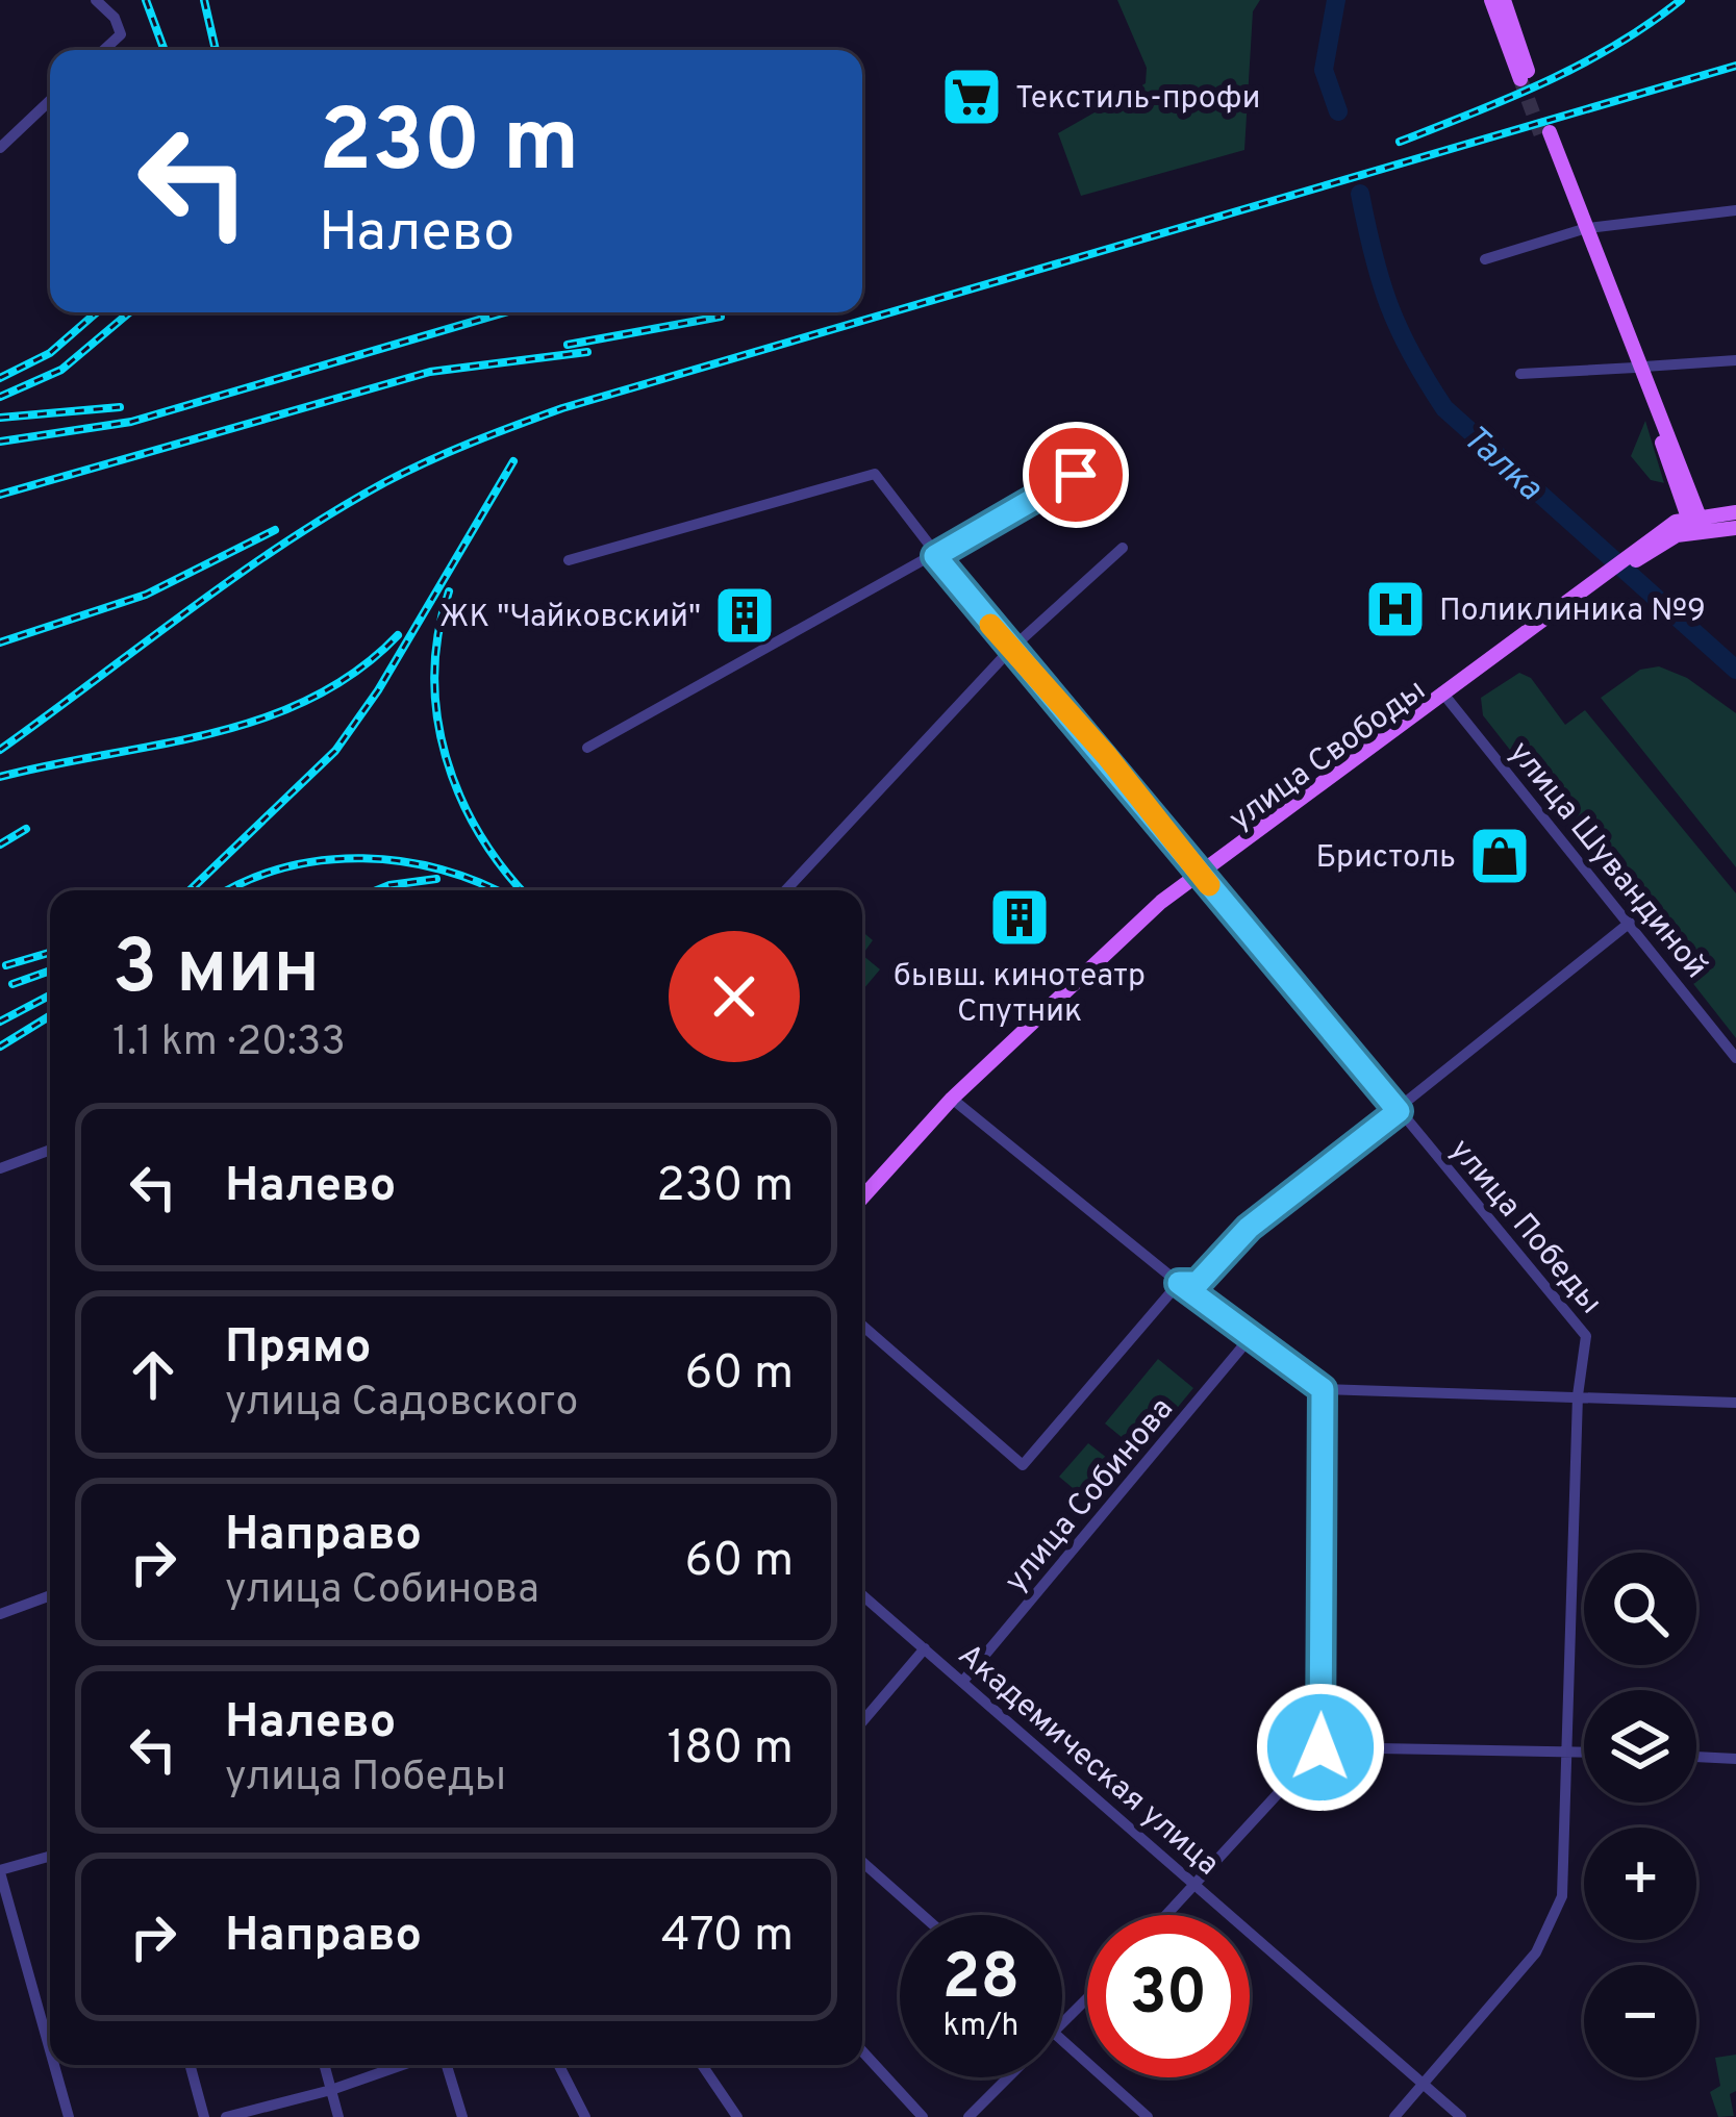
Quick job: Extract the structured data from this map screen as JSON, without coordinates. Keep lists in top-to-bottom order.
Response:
{
  "streets": {
    "main road": ["улица Свободы"],
    "street": [
      "улица Шувандиной",
      "улица Победы",
      "улица Собинова",
      "Академическая улица"
    ]
  },
  "crossings": [
    ["улица Свободы", "улица Шувандиной"],
    ["улица Свободы", "улица Победы"],
    ["улица Победы", "Академическая улица"],
    ["улица Собинова", "Академическая улица"]
  ],
  "water": ["Талка"],
  "places": {
    "supermarket": ["Текстиль-профи"],
    "hospital": ["Поликлиника №9"],
    "building": ["ЖК \"Чайковский\"", "бывш. кинотеатр Спутник"],
    "shop": ["Бристоль"]
  },
  "page": {
    "turn": ["230 m", "Налево"],
    "heading": ["3 мин", "1.1 km · 20:33"],
    "list": [
      {
        "name": "Налево",
        "value": "230 m"
      },
      {
        "name": "Прямо",
        "note": "улица Садовского",
        "value": "60 m"
      },
      {
        "name": "Направо",
        "note": "улица Собинова",
        "value": "60 m"
      },
      {
        "name": "Налево",
        "note": "улица Победы",
        "value": "180 m"
      },
      {
        "name": "Направо",
        "value": "470 m"
      }
    ],
    "map_buttons": ["+", "−"],
    "speed": "28 km/h",
    "limit": "30"
  }
}
